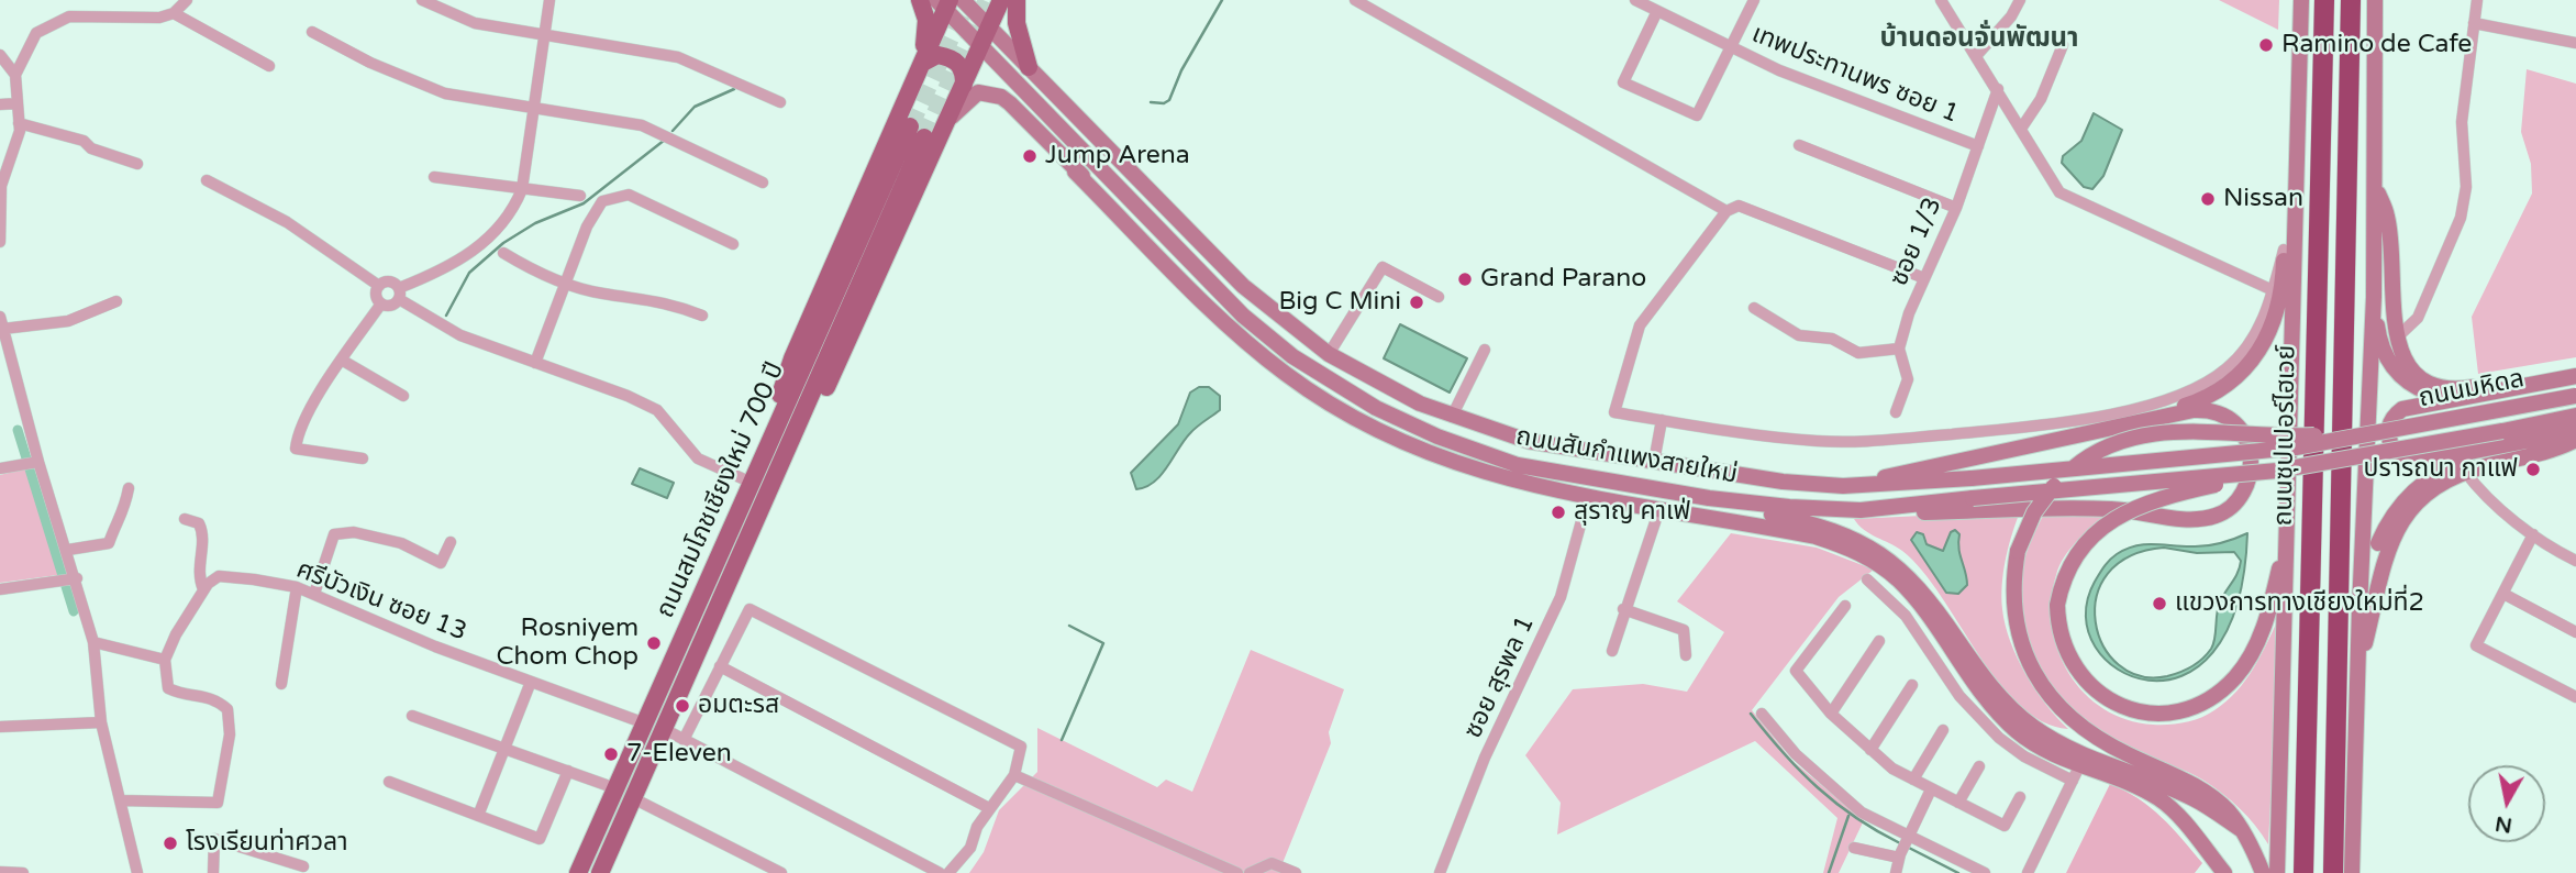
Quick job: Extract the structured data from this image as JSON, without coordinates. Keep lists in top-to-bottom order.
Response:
{
  "streets": {
    "highway": ["ถนนซุปเปอร์ไฮเวย์"],
    "main road": ["ถนนมหิดล", "ถนนสันกำแพงสายใหม่", "ถนนสมโภชเชียงใหม่ 700 ปี"],
    "street": [
      "เทพประทานพร ซอย 1",
      "ซอย 1/3",
      "ศรีบัวเงิน ซอย 13",
      "ซอย สุรพล 1"
    ]
  },
  "crossings": [
    ["เทพประทานพร ซอย 1", "ซอย 1/3"],
    ["ถนนมหิดล", "ถนนสันกำแพงสายใหม่"],
    ["ถนนสมโภชเชียงใหม่ 700 ปี", "ศรีบัวเงิน ซอย 13"]
  ],
  "districts": ["บ้านดอนจั่นพัฒนา"],
  "places": [
    "Ramino de Cafe",
    "Jump Arena",
    "Nissan",
    "Grand Parano",
    "Big C Mini",
    "ปรารถนา กาแฟ",
    "สุราญ คาเฟ่",
    "แขวงการทางเชียงใหม่ที่2",
    "Rosniyem Chom Chop",
    "อมตะรส",
    "7-Eleven",
    "โรงเรียนท่าศวลา"
  ],
  "north": "bottom"
}
